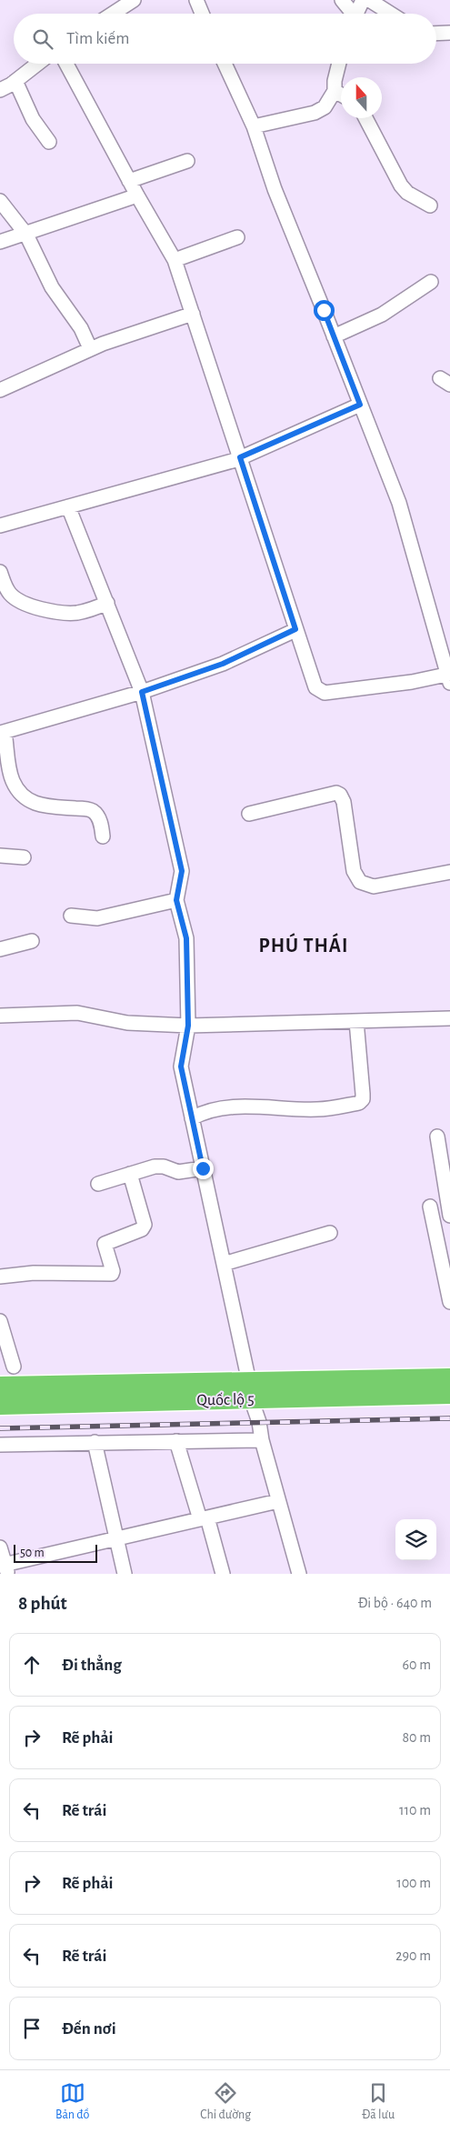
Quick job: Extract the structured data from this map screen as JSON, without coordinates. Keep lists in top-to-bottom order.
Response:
{
  "streets": {
    "highway": ["Quốc lộ 5"]
  },
  "districts": ["PHÚ THÁI"],
  "scale_bar": "50 m",
  "north": "top",
  "page": {
    "search": "Tìm kiếm",
    "scale": "50 m",
    "heading": ["8 phút", "Đi bộ · 640 m"],
    "list": [
      ["Đi thẳng", "60 m"],
      ["Rẽ phải", "80 m"],
      ["Rẽ trái", "110 m"],
      ["Rẽ phải", "100 m"],
      ["Rẽ trái", "290 m"],
      "Đến nơi"
    ],
    "nav": ["Bản đồ", "Chỉ đường", "Đã lưu"]
  }
}
